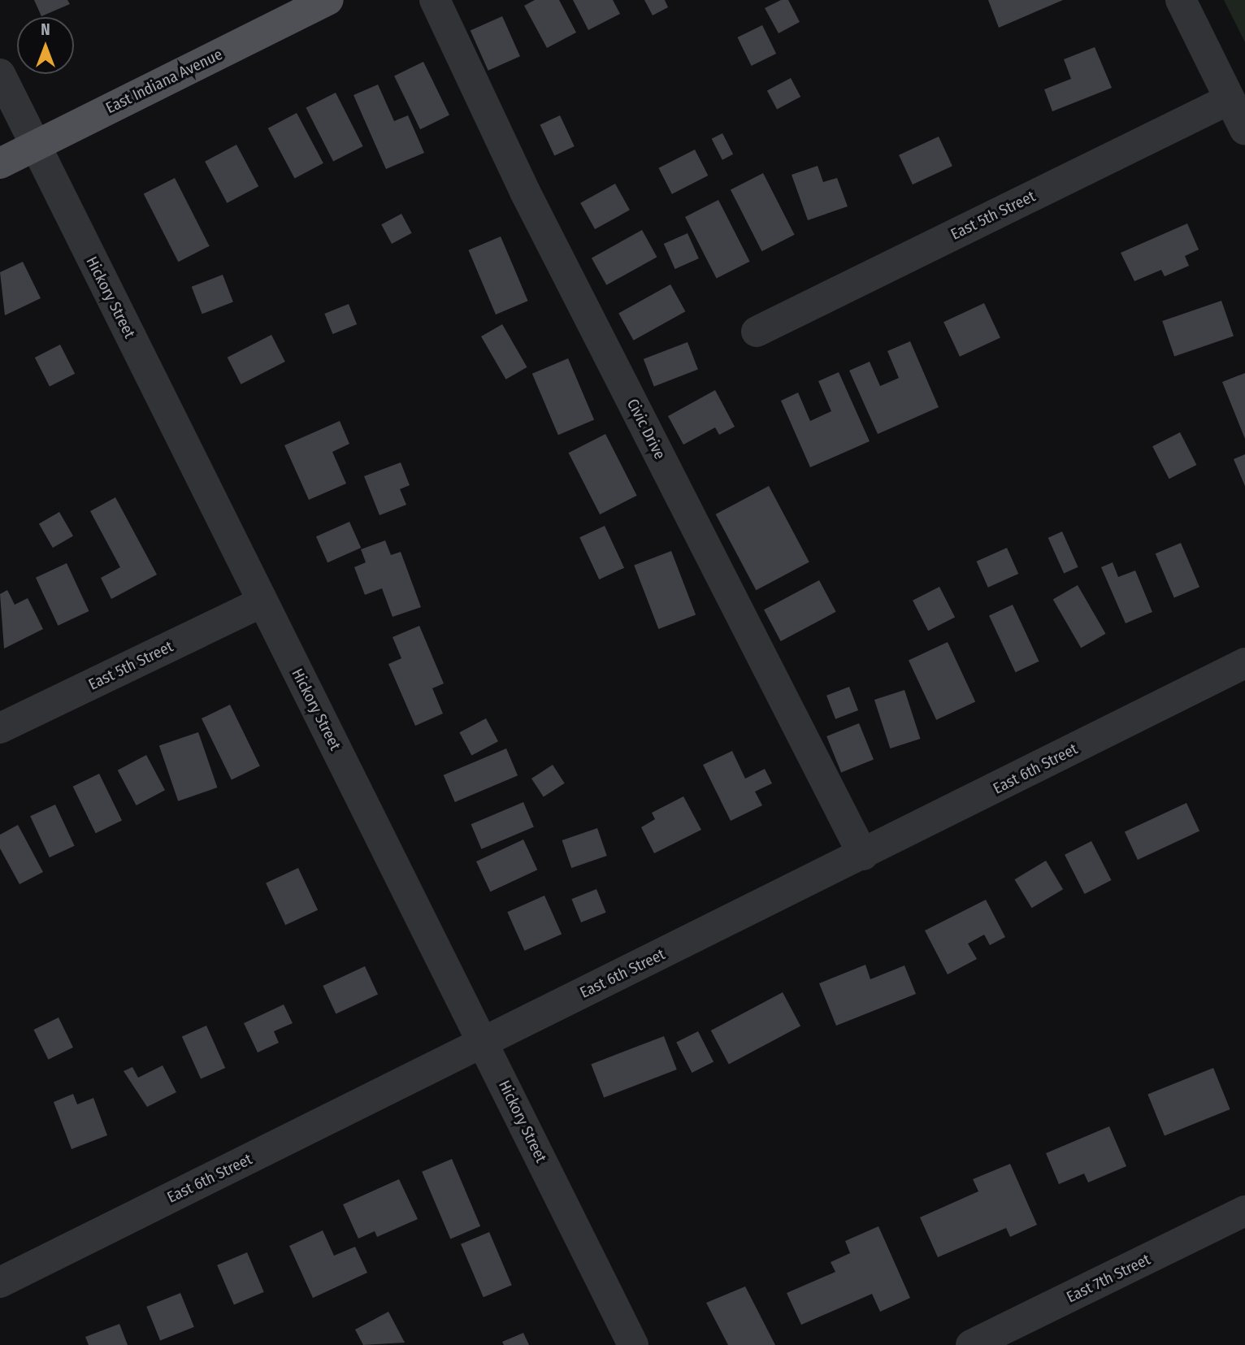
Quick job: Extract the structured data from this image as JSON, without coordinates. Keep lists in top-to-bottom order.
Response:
{
  "streets": {
    "main road": ["East Indiana Avenue"],
    "street": [
      "East 5th Street",
      "Hickory Street",
      "Civic Drive",
      "East 6th Street",
      "East 7th Street"
    ]
  },
  "crossings": [
    ["East Indiana Avenue", "Hickory Street"],
    ["East 5th Street", "Hickory Street"],
    ["Hickory Street", "East 6th Street"],
    ["Civic Drive", "East 6th Street"]
  ],
  "north": "top"
}
